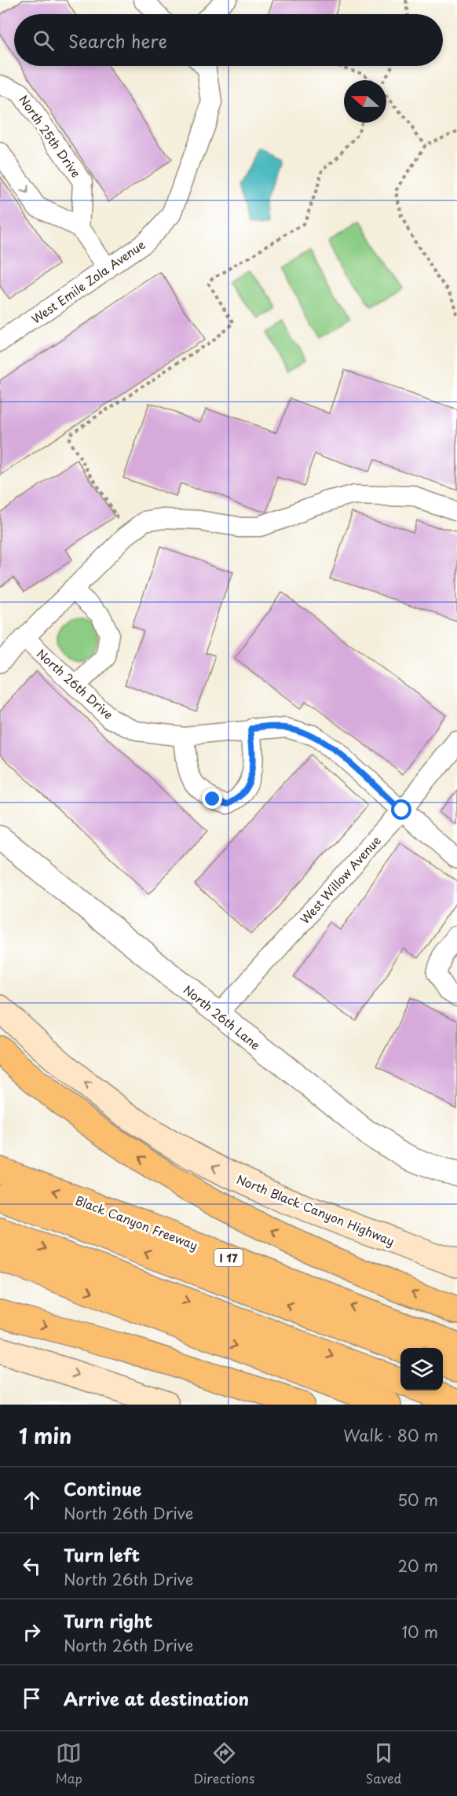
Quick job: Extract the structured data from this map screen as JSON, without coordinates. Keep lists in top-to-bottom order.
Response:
{
  "streets": {
    "highway": ["Black Canyon Freeway", "I 17"],
    "main road": ["North Black Canyon Highway"],
    "street": [
      "North 25th Drive",
      "West Emile Zola Avenue",
      "North 26th Drive",
      "West Willow Avenue",
      "North 26th Lane"
    ]
  },
  "crossings": [
    ["North 26th Drive", "West Willow Avenue"],
    ["West Willow Avenue", "North 26th Lane"]
  ],
  "one_way": ["North Black Canyon Highway"],
  "north": "left",
  "page": {
    "search": "Search here",
    "heading": ["1 min", "Walk · 80 m"],
    "list": [
      ["Continue", "North 26th Drive", "50 m"],
      ["Turn left", "North 26th Drive", "20 m"],
      ["Turn right", "North 26th Drive", "10 m"],
      "Arrive at destination"
    ],
    "nav": ["Map", "Directions", "Saved"]
  }
}
